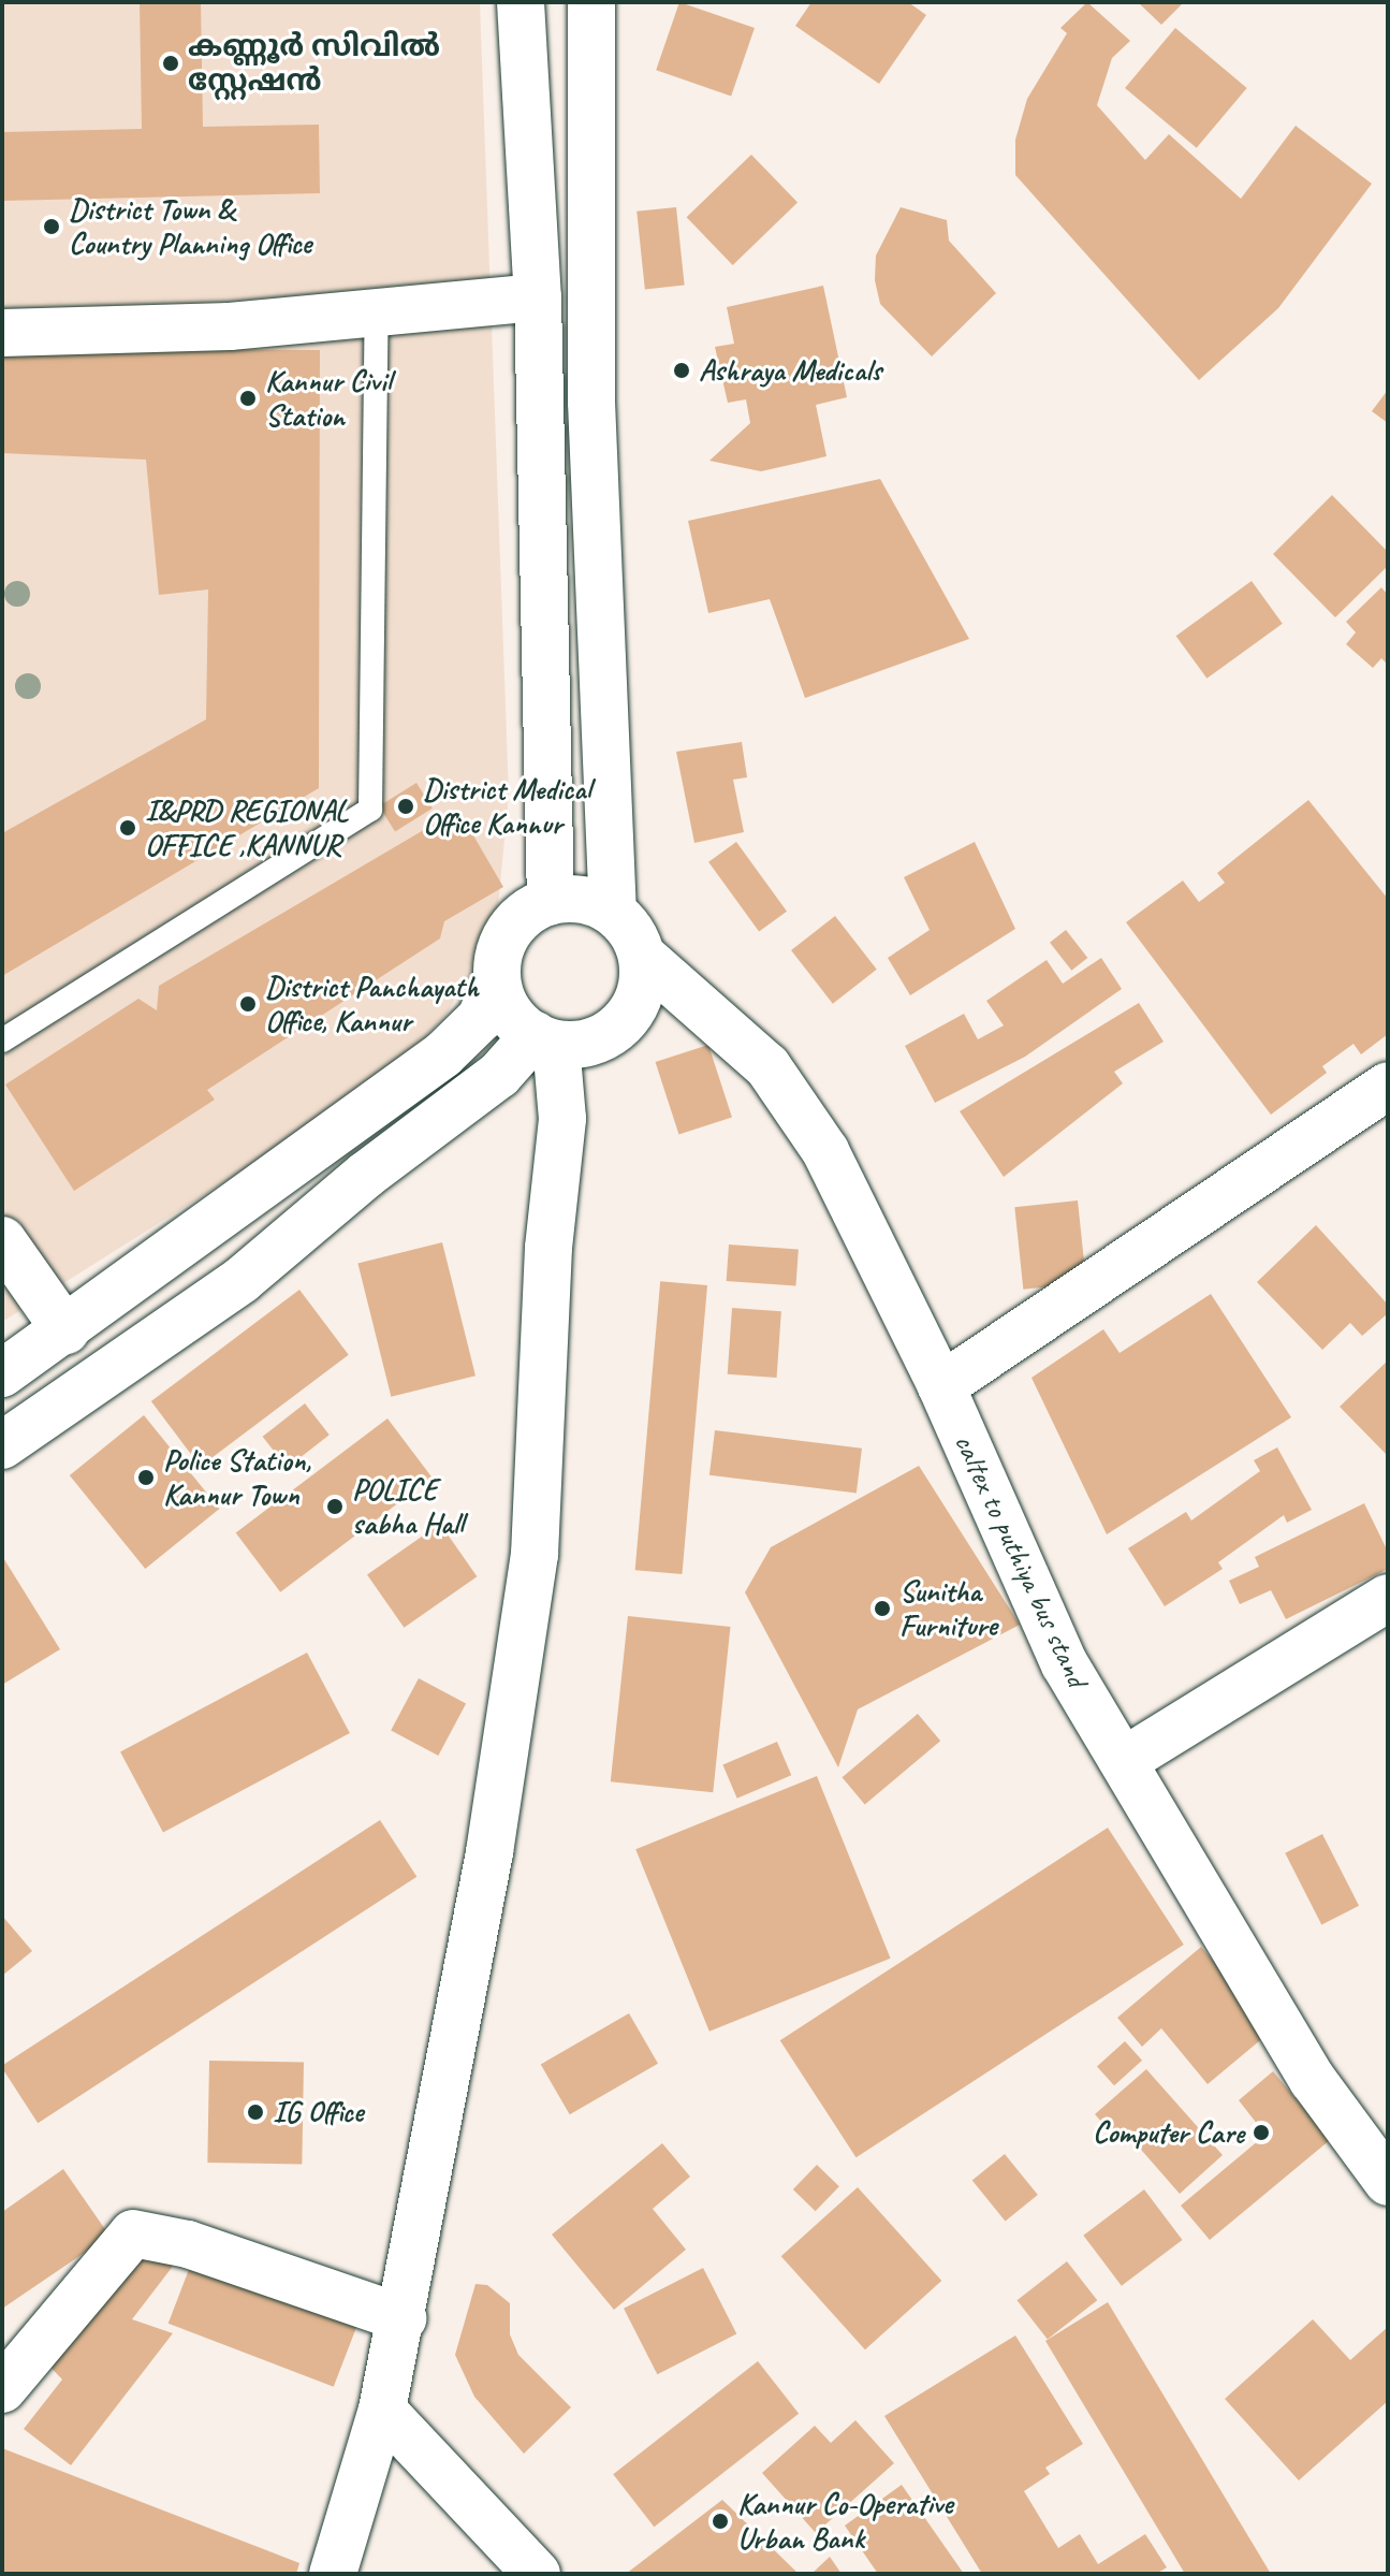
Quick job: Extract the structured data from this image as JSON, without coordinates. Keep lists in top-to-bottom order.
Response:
{
  "streets": {
    "main road": ["caltex to puthiya bus stand"]
  },
  "places": [
    "കണ്ണൂർ സിവിൽ സ്റ്റേഷൻ",
    "District Town & Country Planning Office",
    "Ashraya Medicals",
    "Kannur Civil Station",
    "District Medical Office Kannur",
    "I&PRD REGIONAL OFFICE ,KANNUR",
    "District Panchayath Office, Kannur",
    "Police Station, Kannur Town",
    "POLICE sabha Hall",
    "Sunitha Furniture",
    "IG Office",
    "Computer Care",
    "Kannur Co-Operative Urban Bank"
  ]
}
